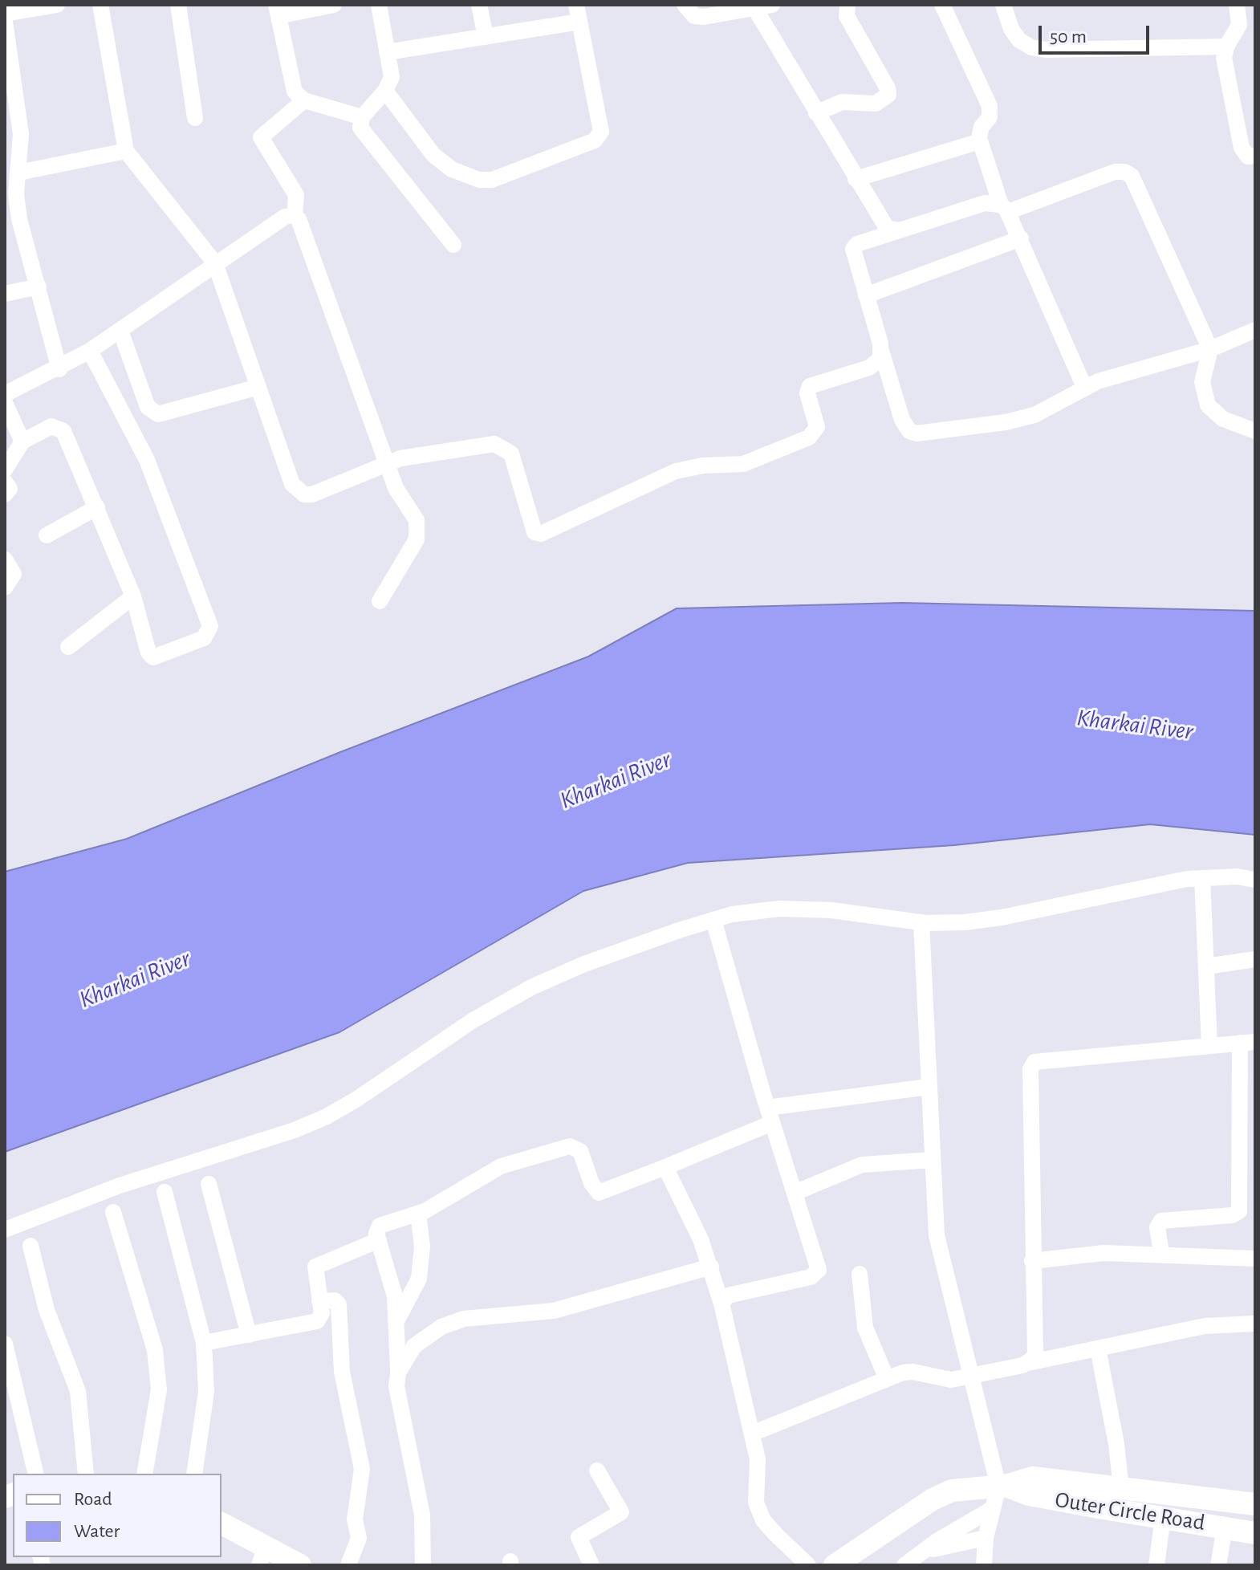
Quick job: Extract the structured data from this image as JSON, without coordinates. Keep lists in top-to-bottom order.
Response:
{
  "streets": {
    "main road": ["Outer Circle Road"]
  },
  "water": ["Kharkai River"],
  "legend": ["Road", "Water"],
  "scale_bar": "50 m"
}
